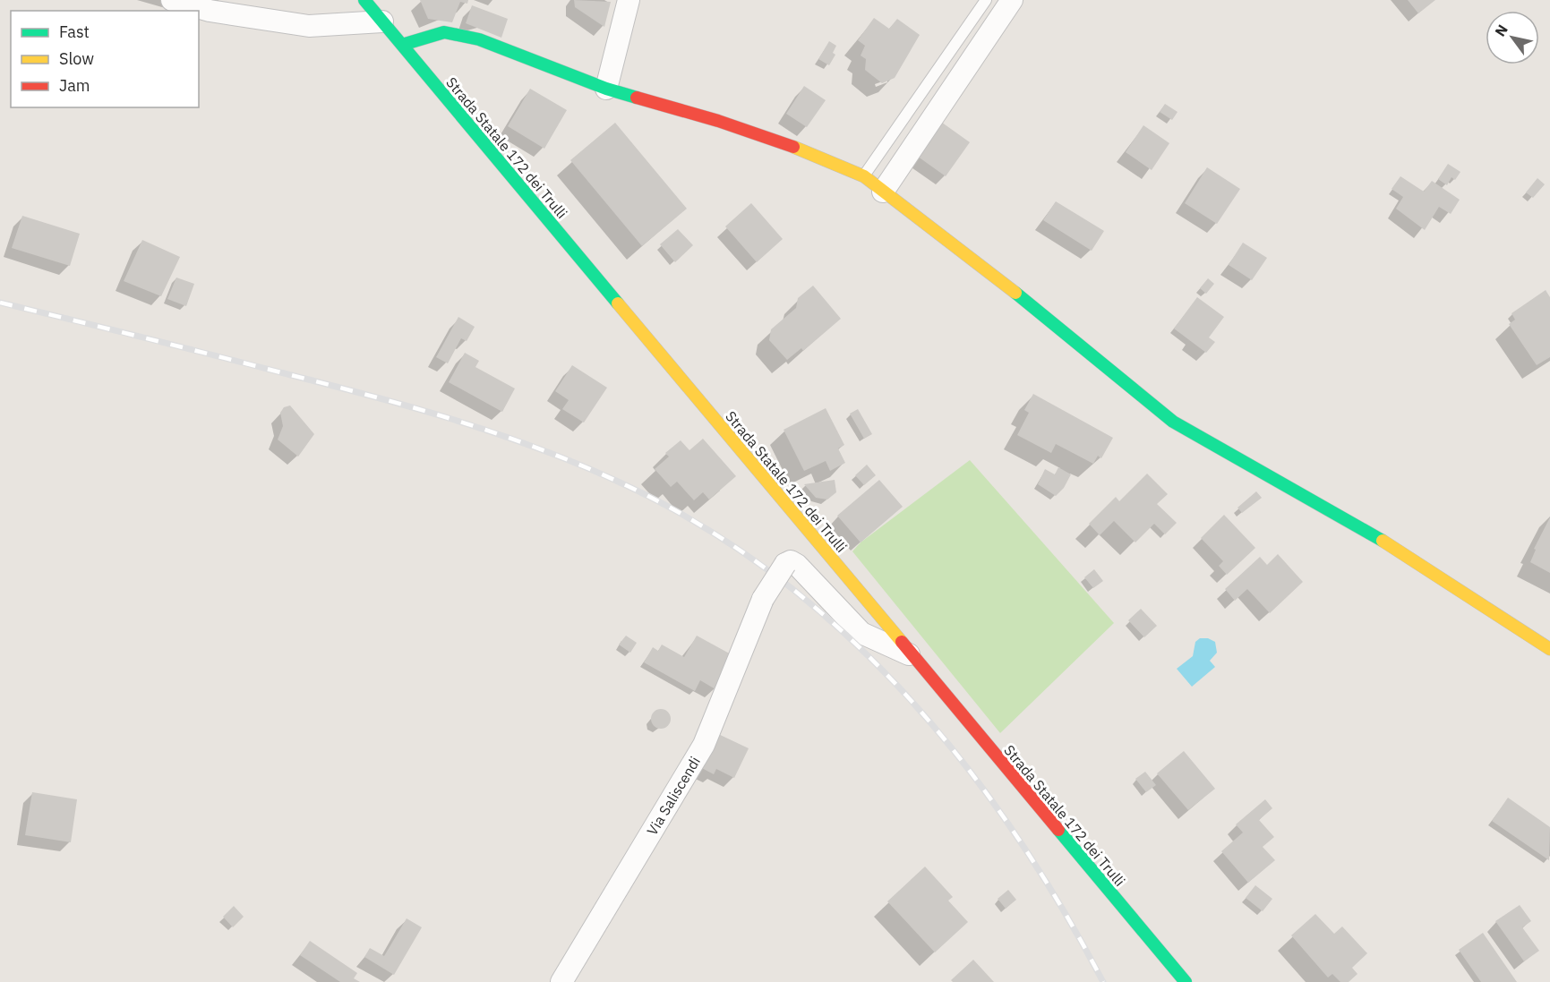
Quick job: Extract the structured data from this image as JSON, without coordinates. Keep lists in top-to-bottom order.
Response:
{
  "streets": {
    "street": ["Strada Statale 172 dei Trulli", "Via Saliscendi"]
  },
  "crossings": [
    ["Strada Statale 172 dei Trulli", "Via Saliscendi"]
  ],
  "legend": ["Fast", "Slow", "Jam"],
  "north": "top left"
}
